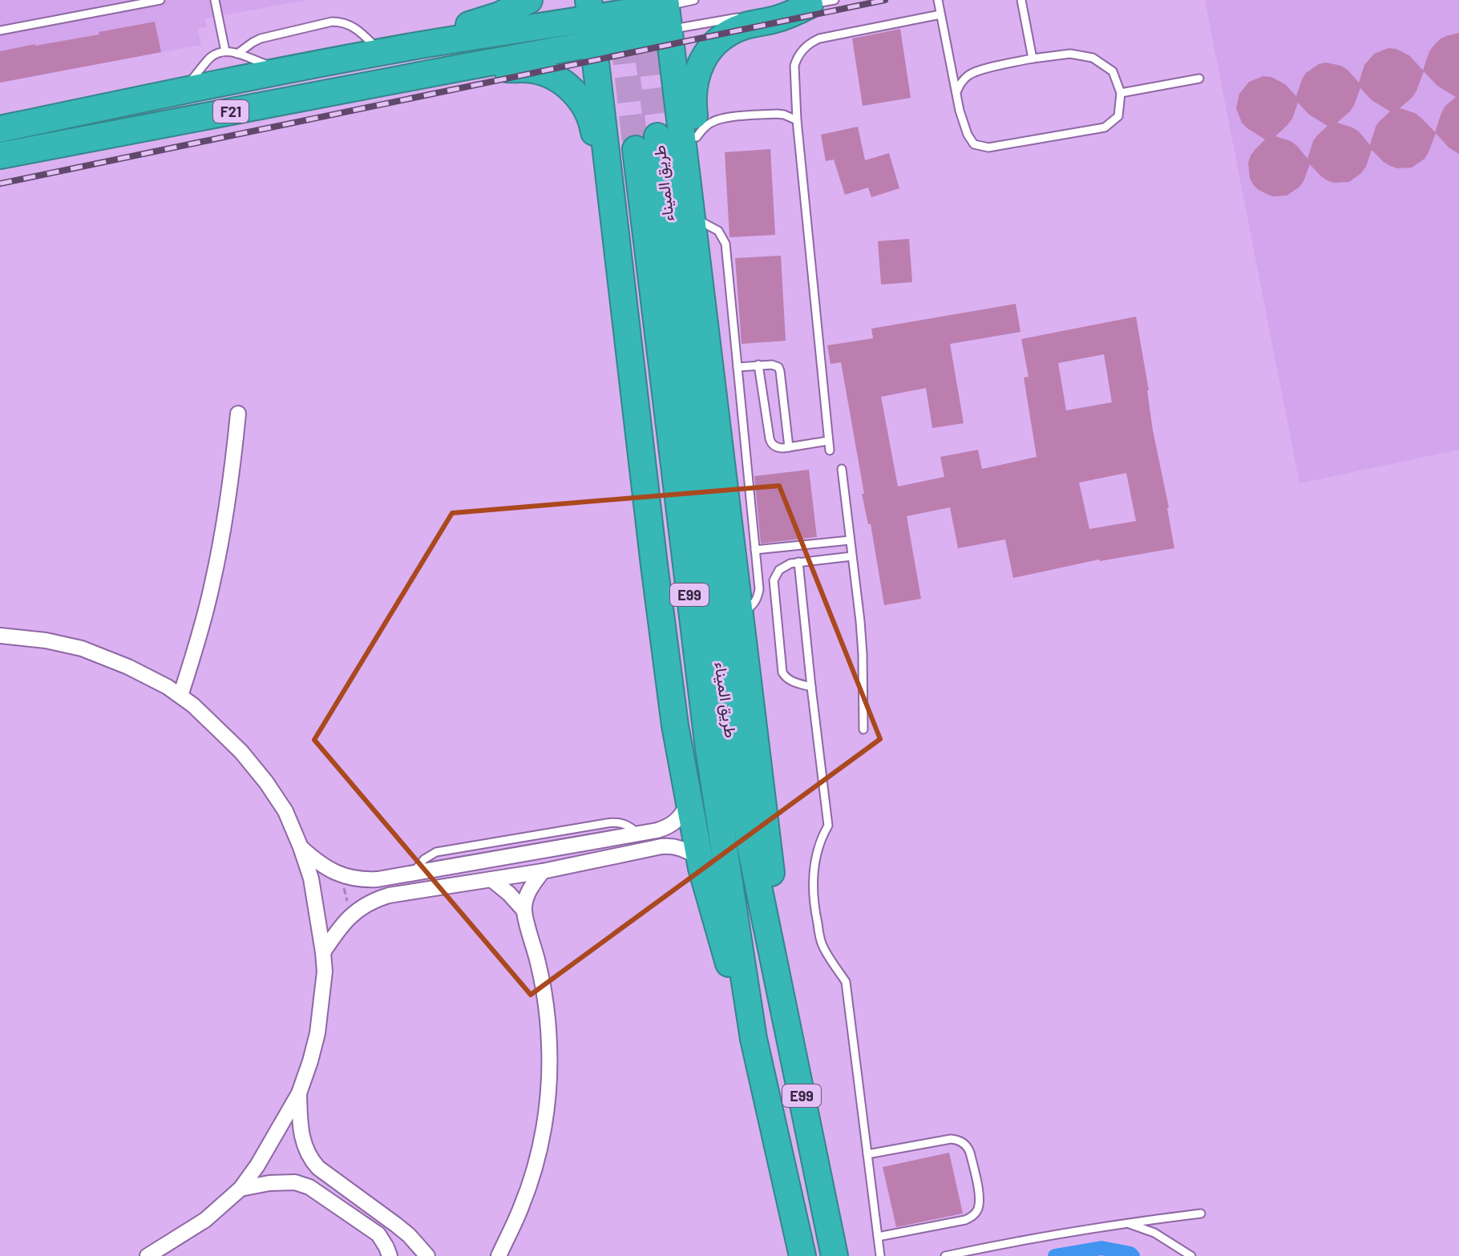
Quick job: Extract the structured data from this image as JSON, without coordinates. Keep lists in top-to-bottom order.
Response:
{
  "streets": {
    "highway": ["F21", "طريق الميناء", "E99"]
  }
}
